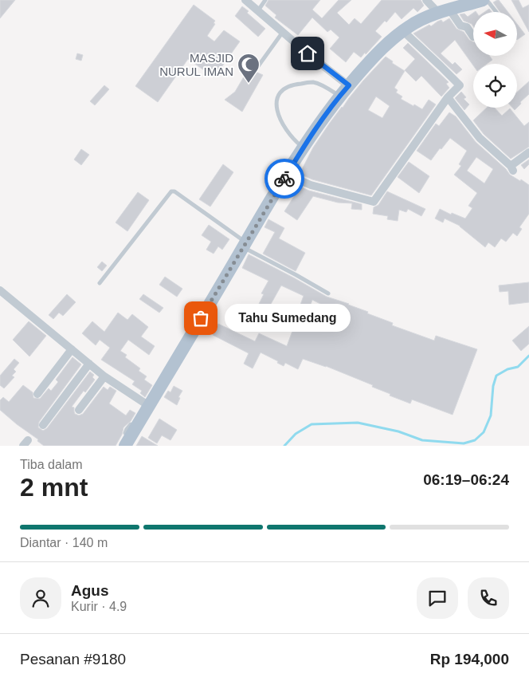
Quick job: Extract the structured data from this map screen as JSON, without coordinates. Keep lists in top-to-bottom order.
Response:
{
  "places": {
    "mosque": ["MASJID NURUL IMAN"],
    "other": ["Tahu Sumedang"]
  },
  "north": "left",
  "page": {
    "bubble": "Tahu Sumedang",
    "heading": ["2 mnt", "Tiba dalam", "06:19–06:24"],
    "panel": [
      "Agus",
      "Kurir · 4.9",
      "Pesanan #9180",
      "Rp 194,000"
    ],
    "bar": "Diantar · 140 m"
  }
}
